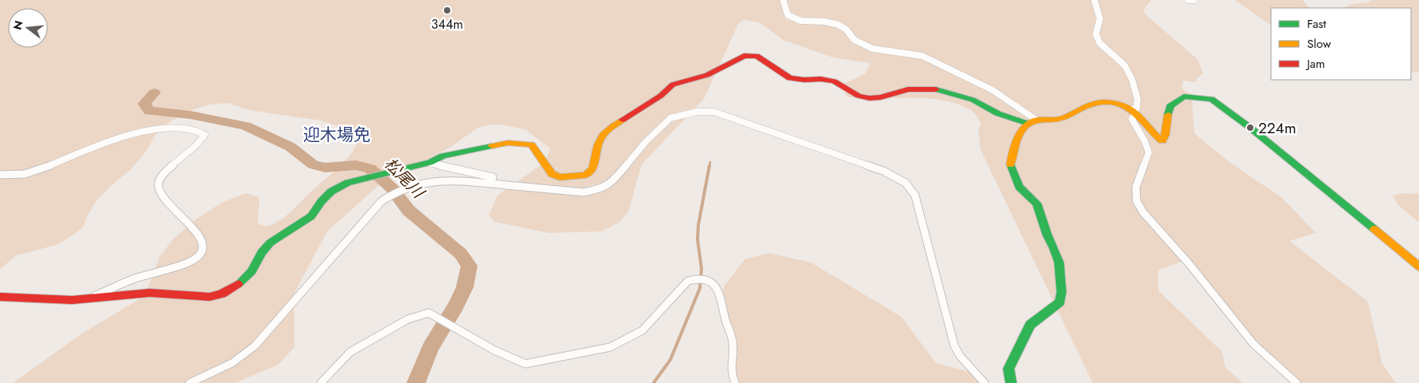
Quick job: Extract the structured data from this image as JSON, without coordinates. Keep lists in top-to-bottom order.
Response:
{
  "districts": ["迎木場免"],
  "water": ["松尾川"],
  "places": ["344m", "224m"],
  "legend": ["Fast", "Slow", "Jam"],
  "north": "left"
}
